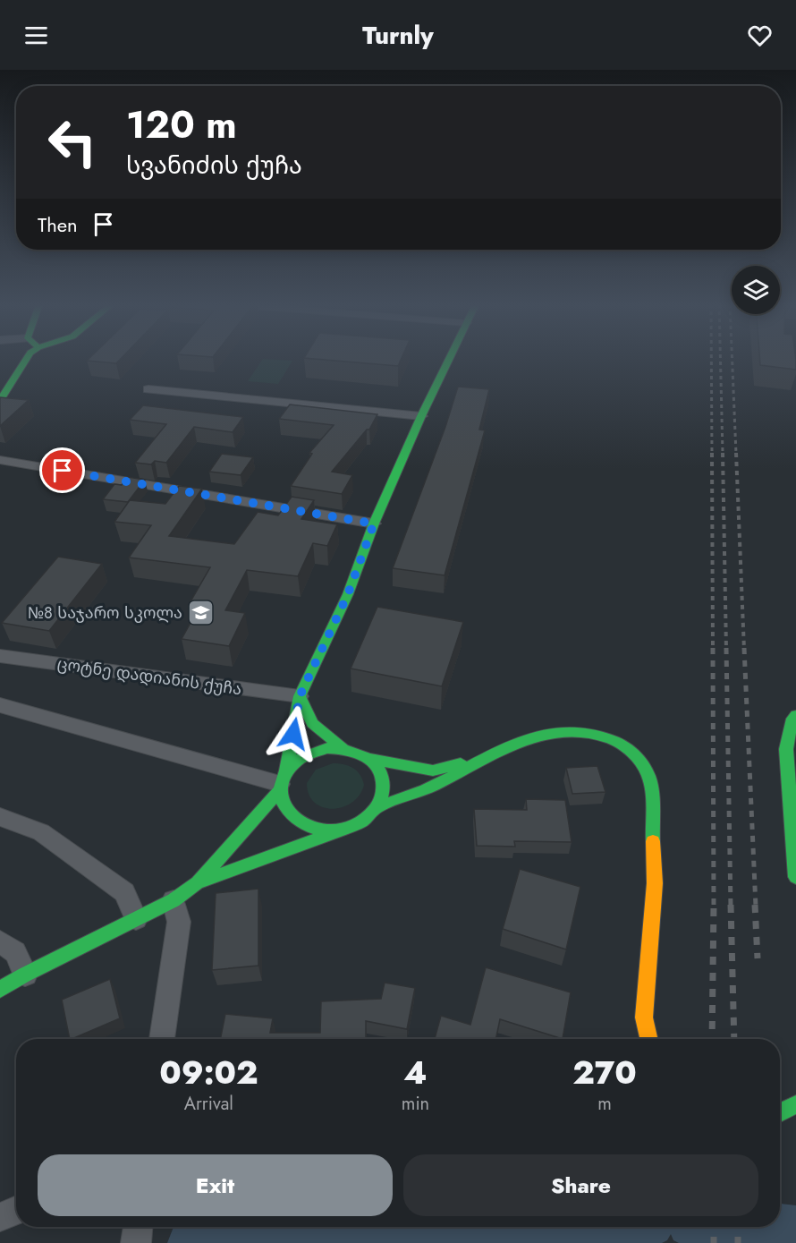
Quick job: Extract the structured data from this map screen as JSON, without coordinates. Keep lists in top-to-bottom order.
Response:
{
  "streets": {
    "street": ["ცოტნე დადიანის ქუჩა"]
  },
  "places": {
    "school or university": ["№8 საჯარო სკოლა"]
  },
  "page": {
    "header": "Turnly",
    "turn": ["120 m", "სვანიძის ქუჩა"],
    "then": "Then",
    "eta": [
      "09:02",
      "Arrival",
      "4",
      "min",
      "270",
      "m"
    ],
    "buttons": ["Exit", "Share"]
  }
}
